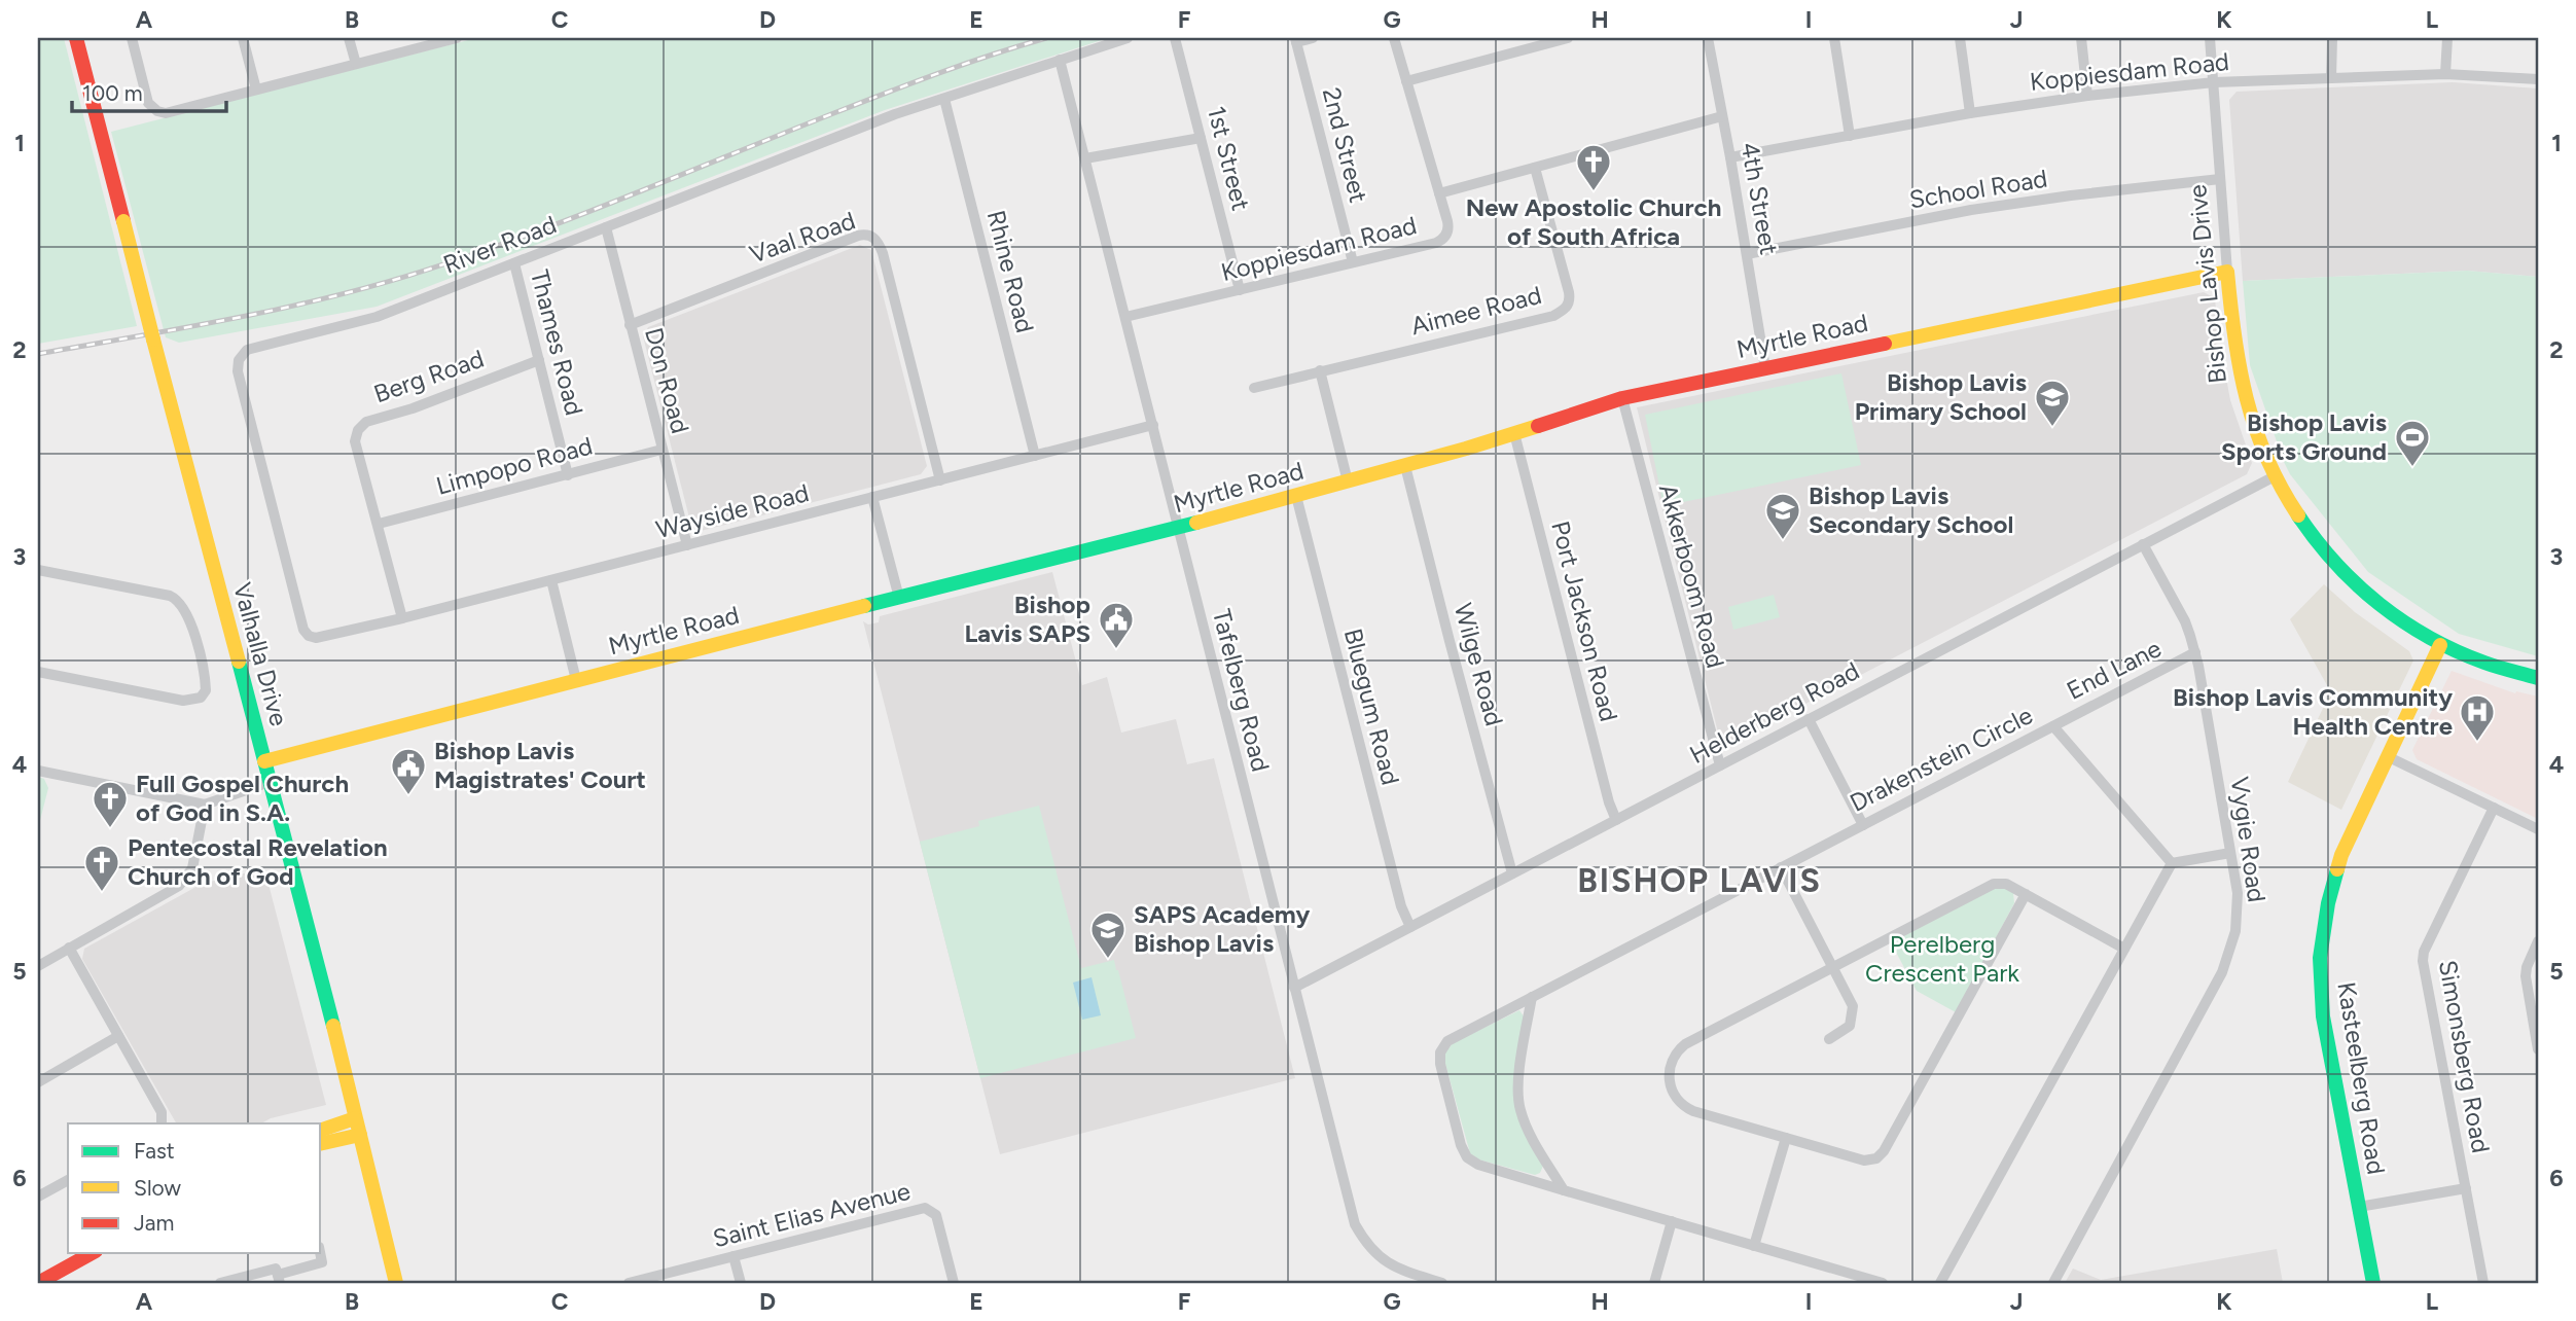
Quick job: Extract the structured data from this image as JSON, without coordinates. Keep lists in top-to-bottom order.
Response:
{
  "streets": {
    "street": [
      "Koppiesdam Road",
      "2nd Street",
      "1st Street",
      "School Road",
      "4th Street",
      "Vaal Road",
      "River Road",
      "Rhine Road",
      "Bishop Lavis Drive",
      "Aimee Road",
      "Myrtle Road",
      "Thames Road",
      "Berg Road",
      "Don Road",
      "Limpopo Road",
      "Wayside Road",
      "Akkerboom Road",
      "Port Jackson Road",
      "Valhalla Drive",
      "Wilge Road",
      "End Lane",
      "Tafelberg Road",
      "Bluegum Road",
      "Helderberg Road",
      "Drakenstein Circle",
      "Vygie Road",
      "Simonsberg Road",
      "Kasteelberg Road",
      "Saint Elias Avenue"
    ]
  },
  "crossings": [
    ["Koppiesdam Road", "2nd Street"],
    ["Koppiesdam Road", "1st Street"],
    ["Koppiesdam Road", "4th Street"],
    ["Koppiesdam Road", "Bishop Lavis Drive"],
    ["Koppiesdam Road", "Aimee Road"],
    ["Koppiesdam Road", "Tafelberg Road"],
    ["School Road", "4th Street"],
    ["School Road", "Bishop Lavis Drive"],
    ["4th Street", "Myrtle Road"],
    ["Vaal Road", "Don Road"],
    ["Vaal Road", "Wayside Road"],
    ["River Road", "Rhine Road"],
    ["River Road", "Thames Road"],
    ["River Road", "Don Road"],
    ["River Road", "Wayside Road"],
    ["River Road", "Tafelberg Road"],
    ["Rhine Road", "Wayside Road"],
    ["Bishop Lavis Drive", "Myrtle Road"],
    ["Bishop Lavis Drive", "Helderberg Road"],
    ["Bishop Lavis Drive", "Kasteelberg Road"],
    ["Myrtle Road", "Akkerboom Road"],
    ["Myrtle Road", "Port Jackson Road"],
    ["Myrtle Road", "Valhalla Drive"],
    ["Myrtle Road", "Wilge Road"],
    ["Myrtle Road", "Tafelberg Road"],
    ["Myrtle Road", "Bluegum Road"],
    ["Thames Road", "Berg Road"],
    ["Thames Road", "Limpopo Road"],
    ["Berg Road", "Limpopo Road"],
    ["Berg Road", "Wayside Road"],
    ["Don Road", "Limpopo Road"],
    ["Don Road", "Wayside Road"],
    ["Wayside Road", "Tafelberg Road"],
    ["Akkerboom Road", "Helderberg Road"],
    ["Port Jackson Road", "Helderberg Road"],
    ["Wilge Road", "Helderberg Road"],
    ["End Lane", "Drakenstein Circle"],
    ["End Lane", "Vygie Road"],
    ["Tafelberg Road", "Helderberg Road"],
    ["Bluegum Road", "Helderberg Road"],
    ["Helderberg Road", "Vygie Road"]
  ],
  "districts": ["BISHOP LAVIS"],
  "parks": ["Perelberg Crescent Park"],
  "places": {
    "church": ["New Apostolic Church of South Africa", "Full Gospel Church of God in S.A.", "Pentecostal Revelation Church of God"],
    "school or university": ["Bishop Lavis Primary School", "Bishop Lavis Secondary School", "SAPS Academy Bishop Lavis"],
    "sports": ["Bishop Lavis Sports Ground"],
    "public building": ["Bishop Lavis SAPS", "Bishop Lavis Magistrates' Court"],
    "hospital": ["Bishop Lavis Community Health Centre"]
  },
  "legend": ["Fast", "Slow", "Jam"],
  "scale_bar": "100 m",
  "grid": {
    "columns": [
      "A",
      "B",
      "C",
      "D",
      "E",
      "F",
      "G",
      "H",
      "I",
      "J",
      "K",
      "L"
    ],
    "rows": [
      "1",
      "2",
      "3",
      "4",
      "5",
      "6"
    ]
  }
}
